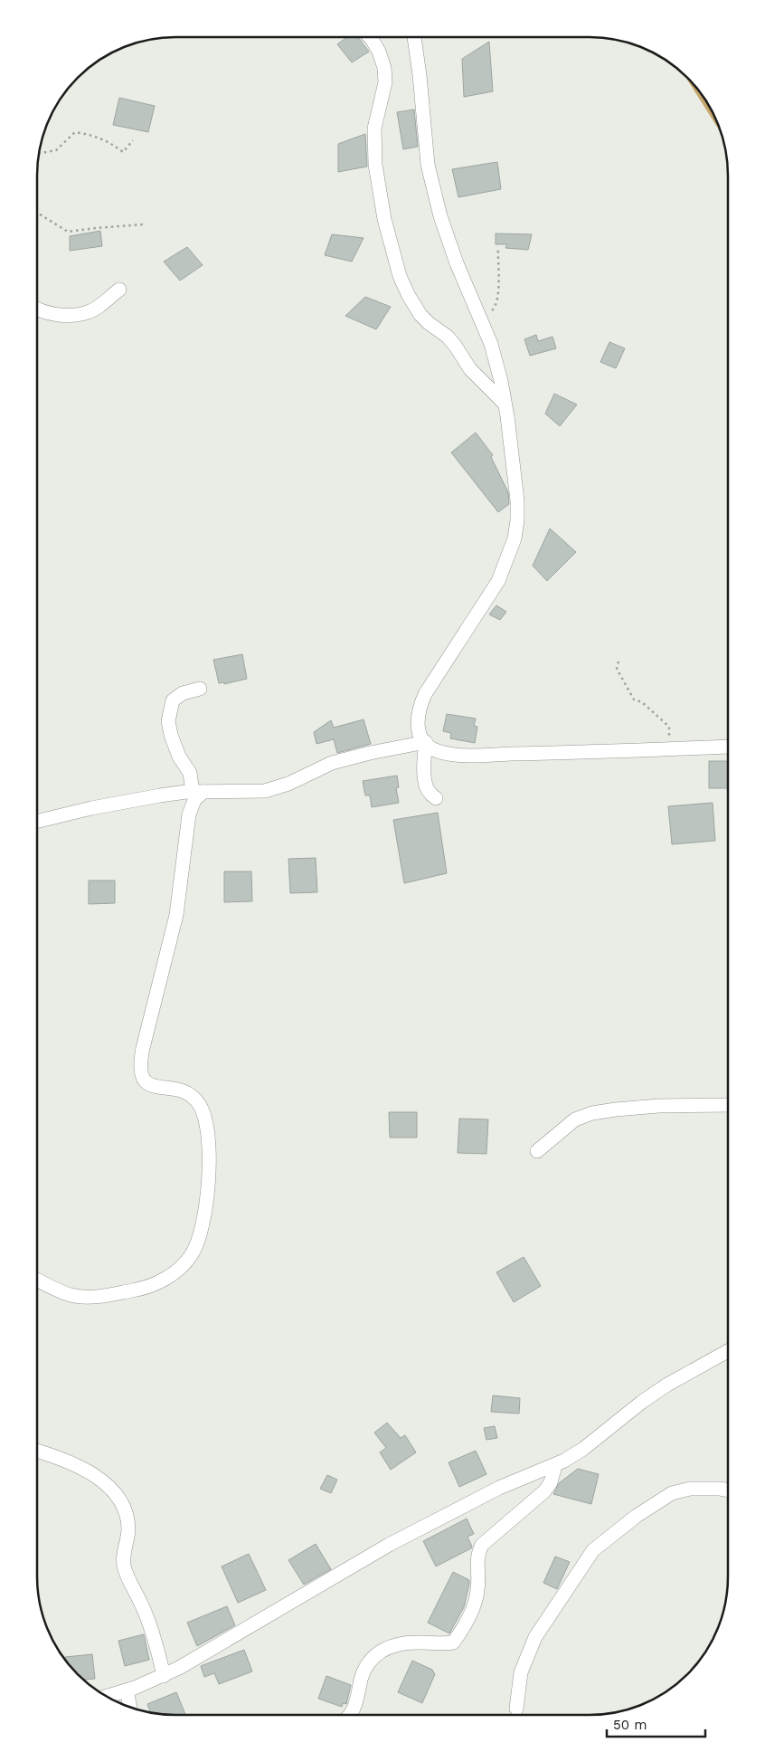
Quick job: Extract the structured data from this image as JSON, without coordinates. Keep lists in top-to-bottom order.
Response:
{
  "scale_bar": "50 m"
}
